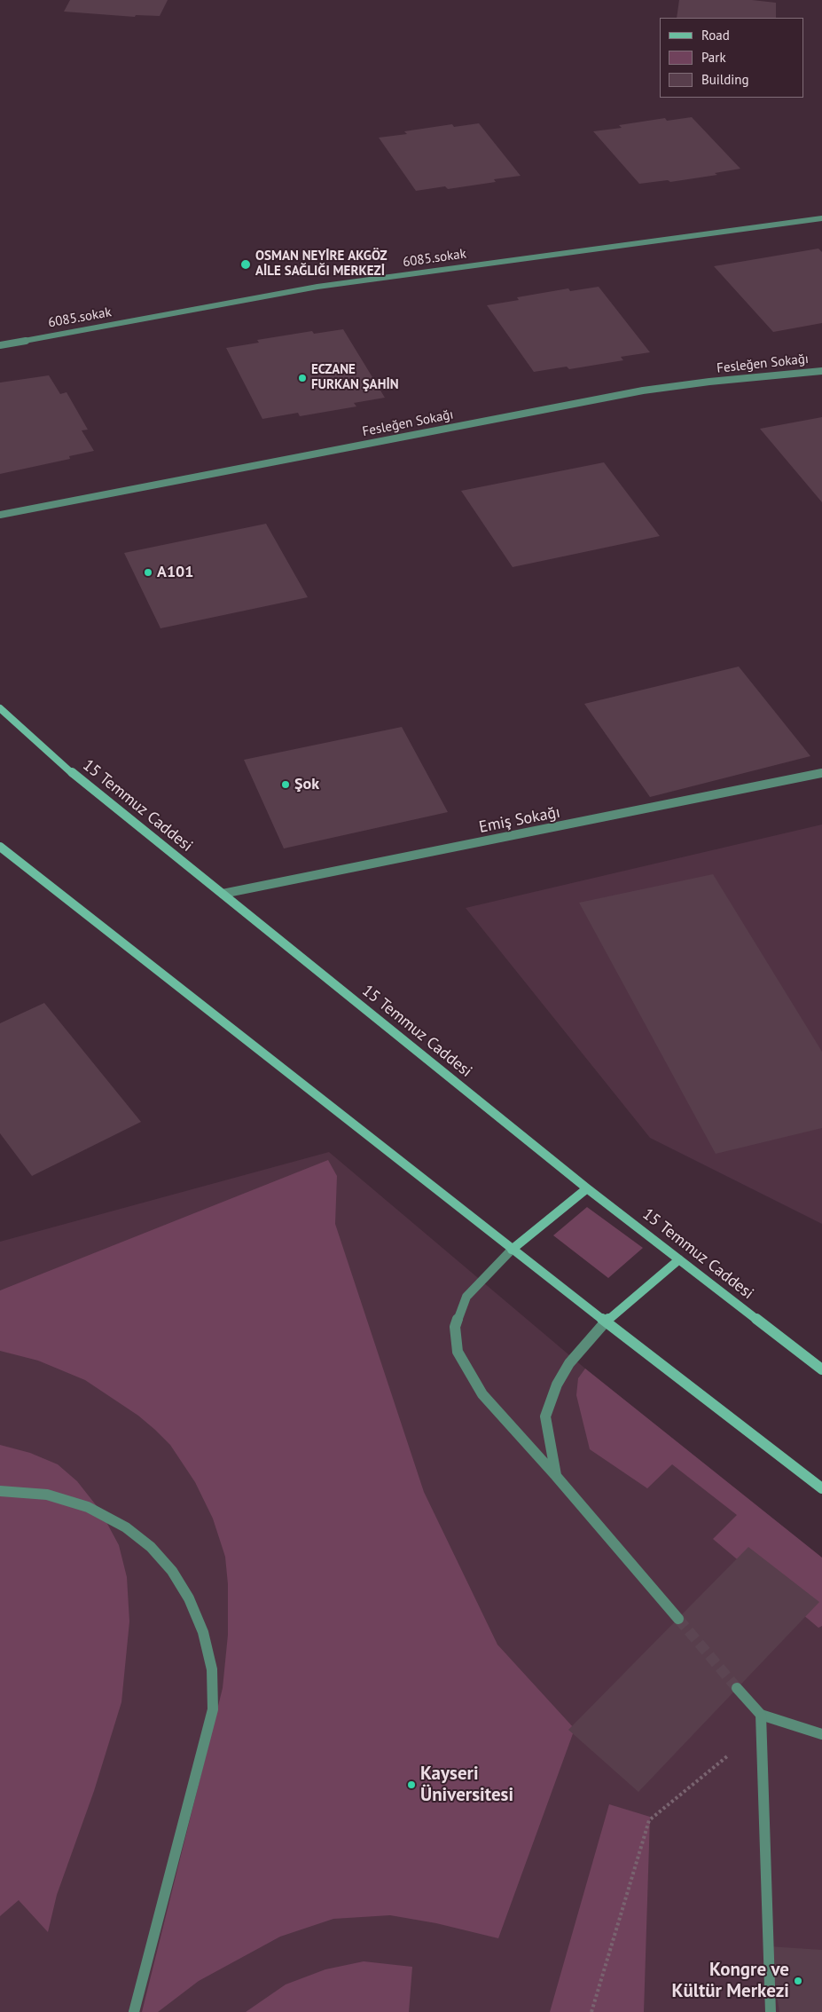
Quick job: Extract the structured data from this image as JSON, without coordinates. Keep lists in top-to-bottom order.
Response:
{
  "streets": {
    "main road": ["15 Temmuz Caddesi"],
    "street": ["6085.sokak", "Fesleğen Sokağı", "Emiş Sokağı"]
  },
  "crossings": [
    ["15 Temmuz Caddesi", "Emiş Sokağı"]
  ],
  "places": [
    "OSMAN NEYİRE AKGÖZ AİLE SAĞLIĞI MERKEZİ",
    "ECZANE FURKAN ŞAHİN",
    "A101",
    "Şok",
    "Kayseri Üniversitesi",
    "Kongre ve Kültür Merkezi"
  ],
  "legend": ["Road", "Park", "Building"]
}
